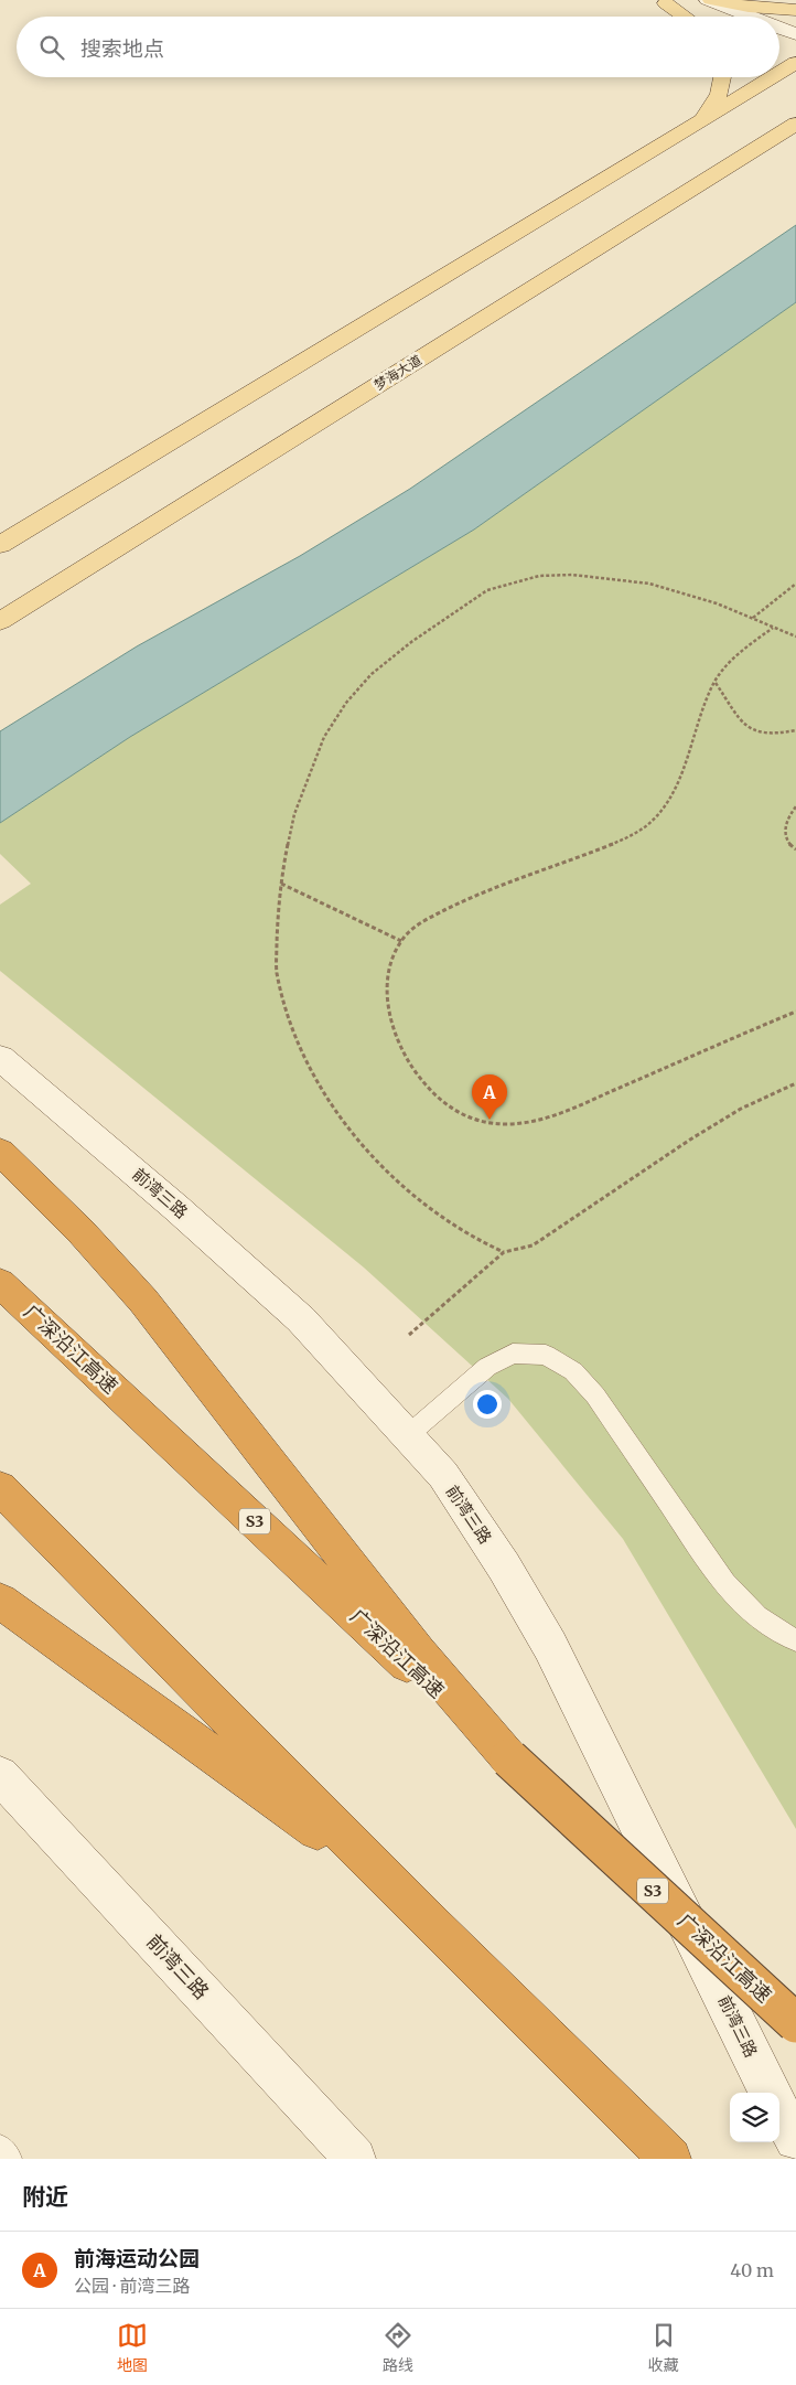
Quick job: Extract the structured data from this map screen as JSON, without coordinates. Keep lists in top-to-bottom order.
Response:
{
  "streets": {
    "highway": ["广深沿江高速", "S3"],
    "main road": ["梦海大道"],
    "street": ["前湾三路"]
  },
  "page": {
    "search": "搜索地点",
    "pins": "A",
    "heading": "附近",
    "list": [
      {
        "mark": "A",
        "name": "前海运动公园",
        "note": "公园 · 前湾三路",
        "value": "40 m"
      }
    ],
    "nav": ["地图", "路线", "收藏"]
  }
}
